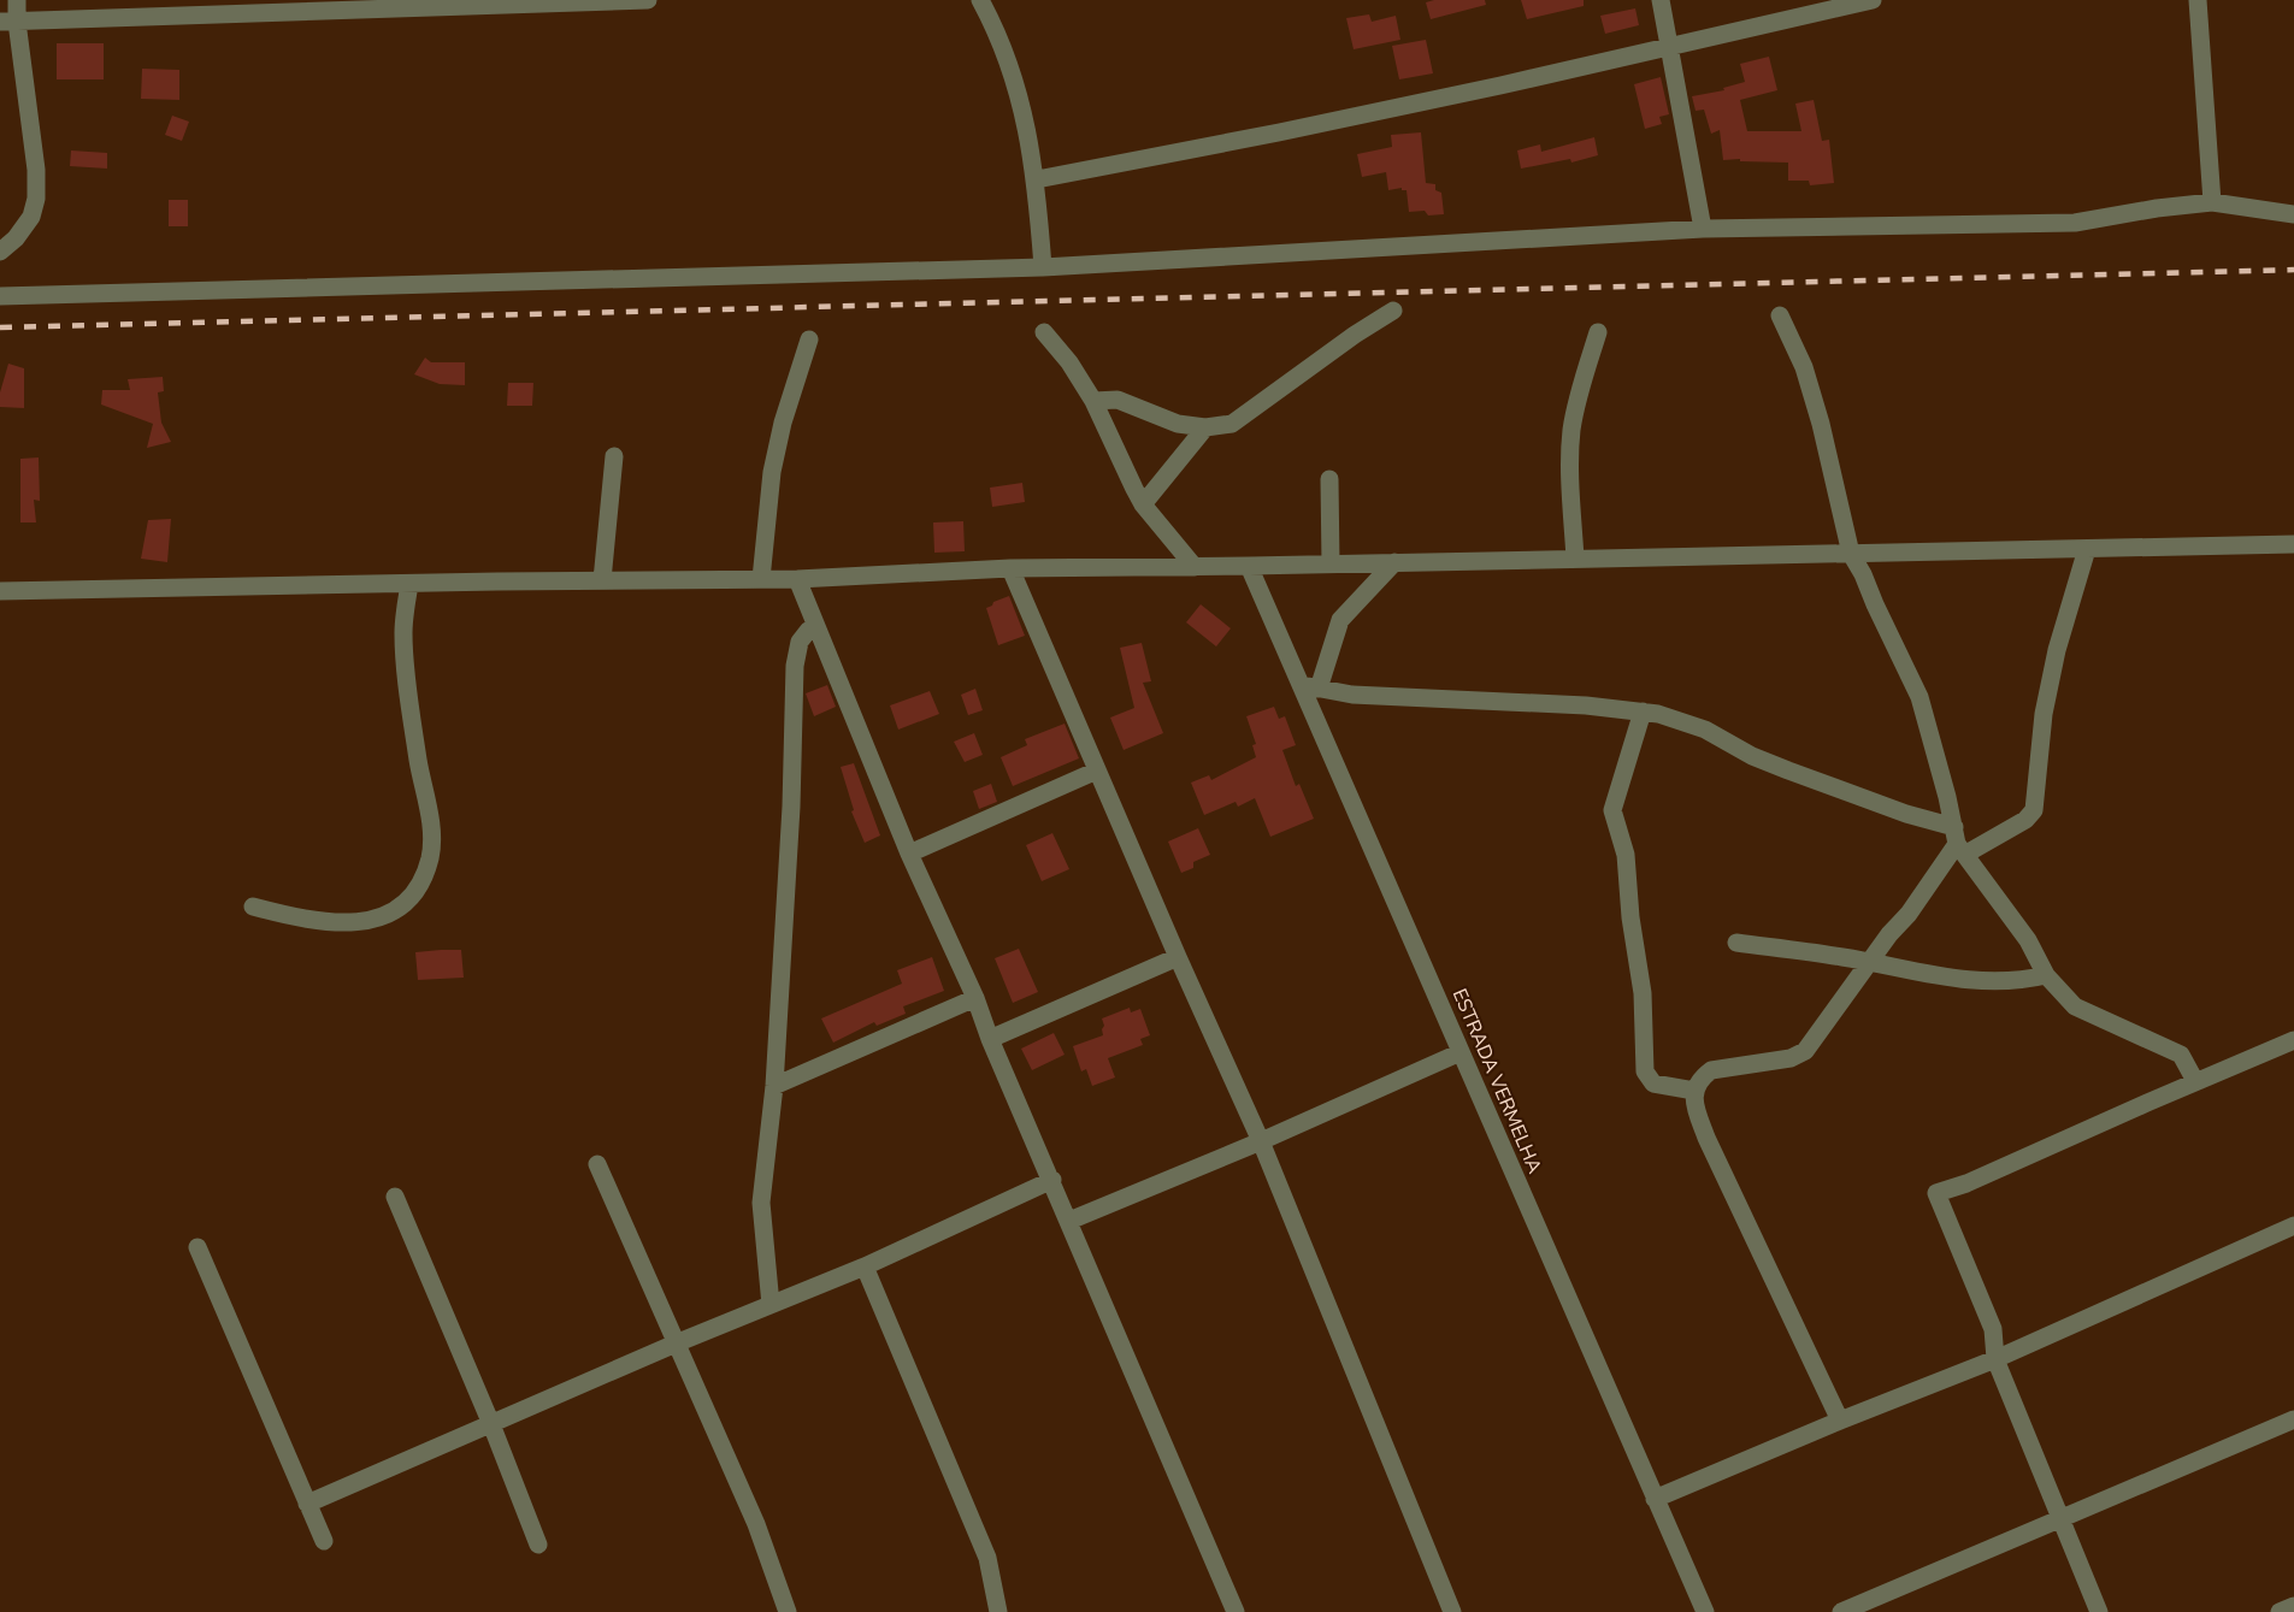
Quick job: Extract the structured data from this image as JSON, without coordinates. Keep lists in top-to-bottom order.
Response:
{
  "streets": {
    "street": ["ESTRADA VERMELHA"]
  }
}
